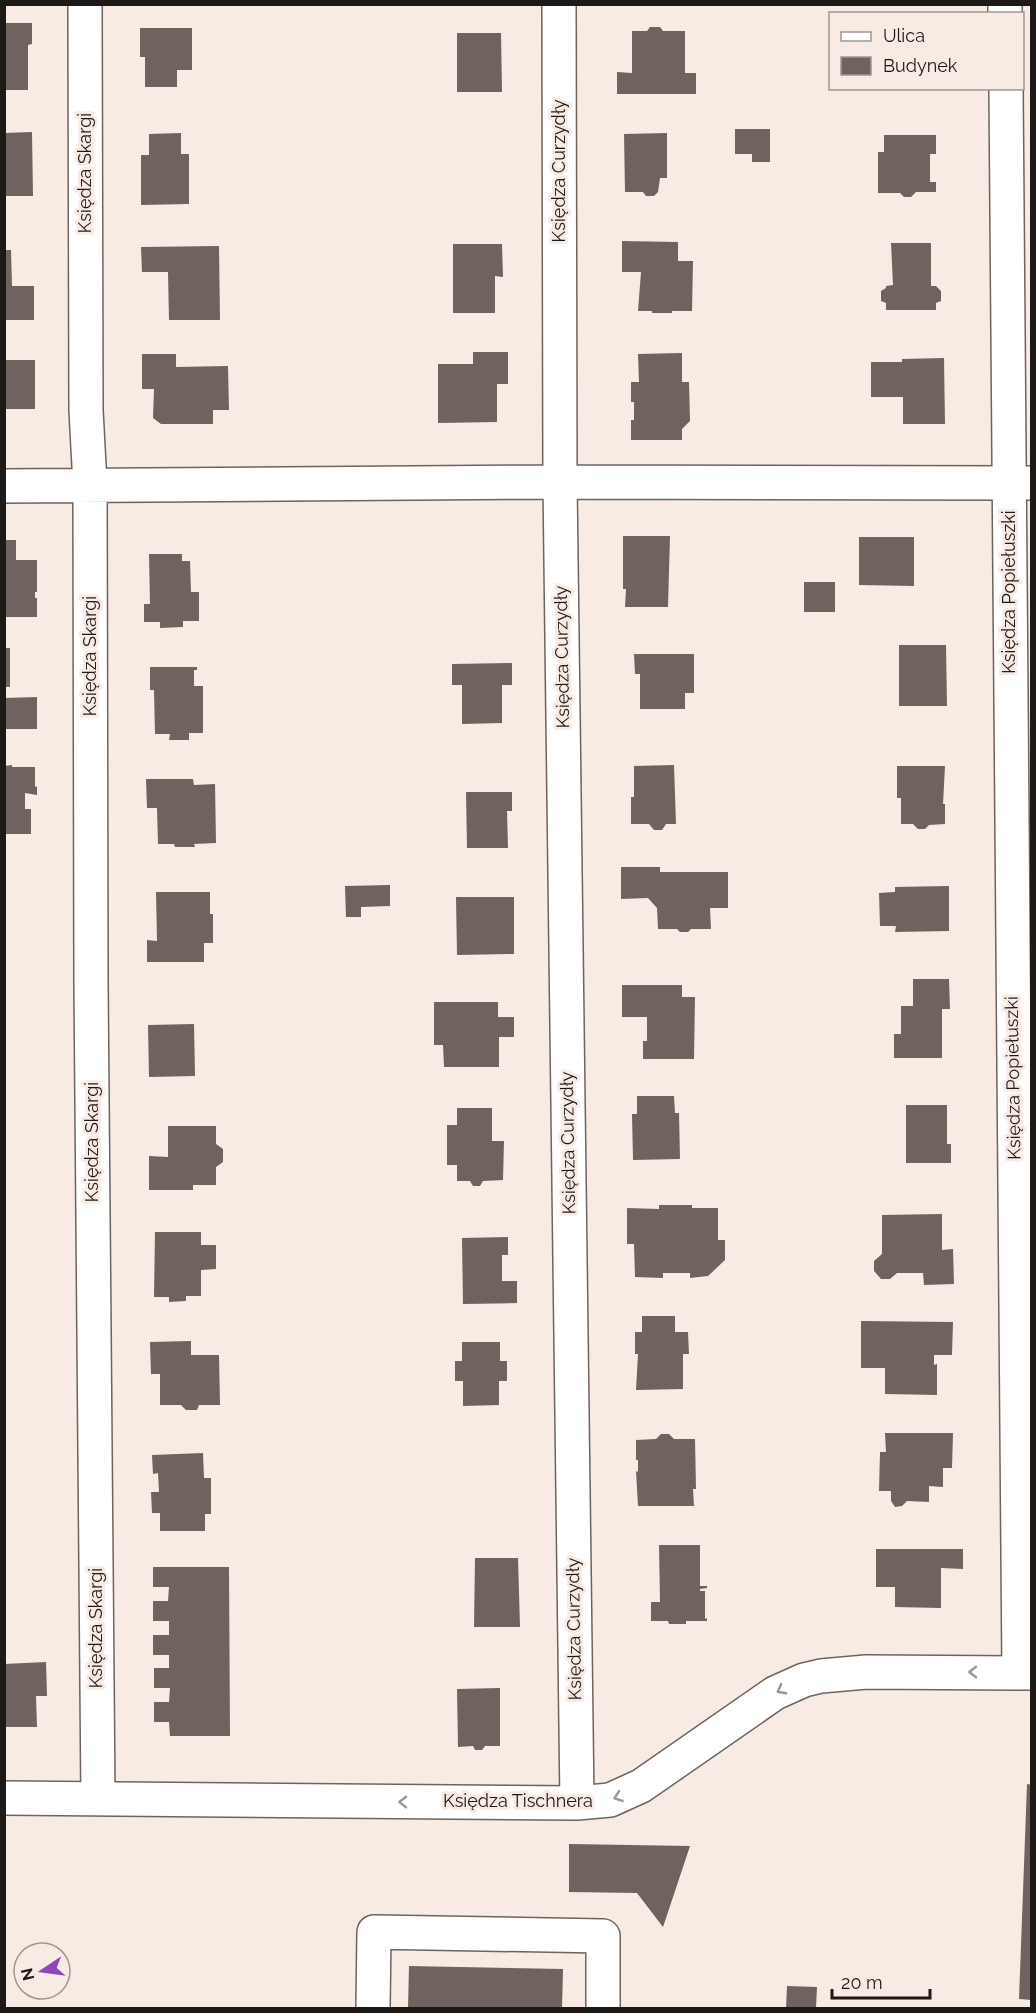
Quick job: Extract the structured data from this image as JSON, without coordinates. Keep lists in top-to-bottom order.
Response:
{
  "streets": {
    "street": [
      "Księdza Curzydły",
      "Księdza Skargi",
      "Księdza Popiełuszki",
      "Księdza Tischnera"
    ]
  },
  "crossings": [
    ["Księdza Curzydły", "Księdza Tischnera"],
    ["Księdza Skargi", "Księdza Tischnera"],
    ["Księdza Popiełuszki", "Księdza Tischnera"]
  ],
  "one_way": ["Księdza Tischnera"],
  "legend": ["Ulica", "Budynek"],
  "scale_bar": "20 m",
  "north": "left"
}
